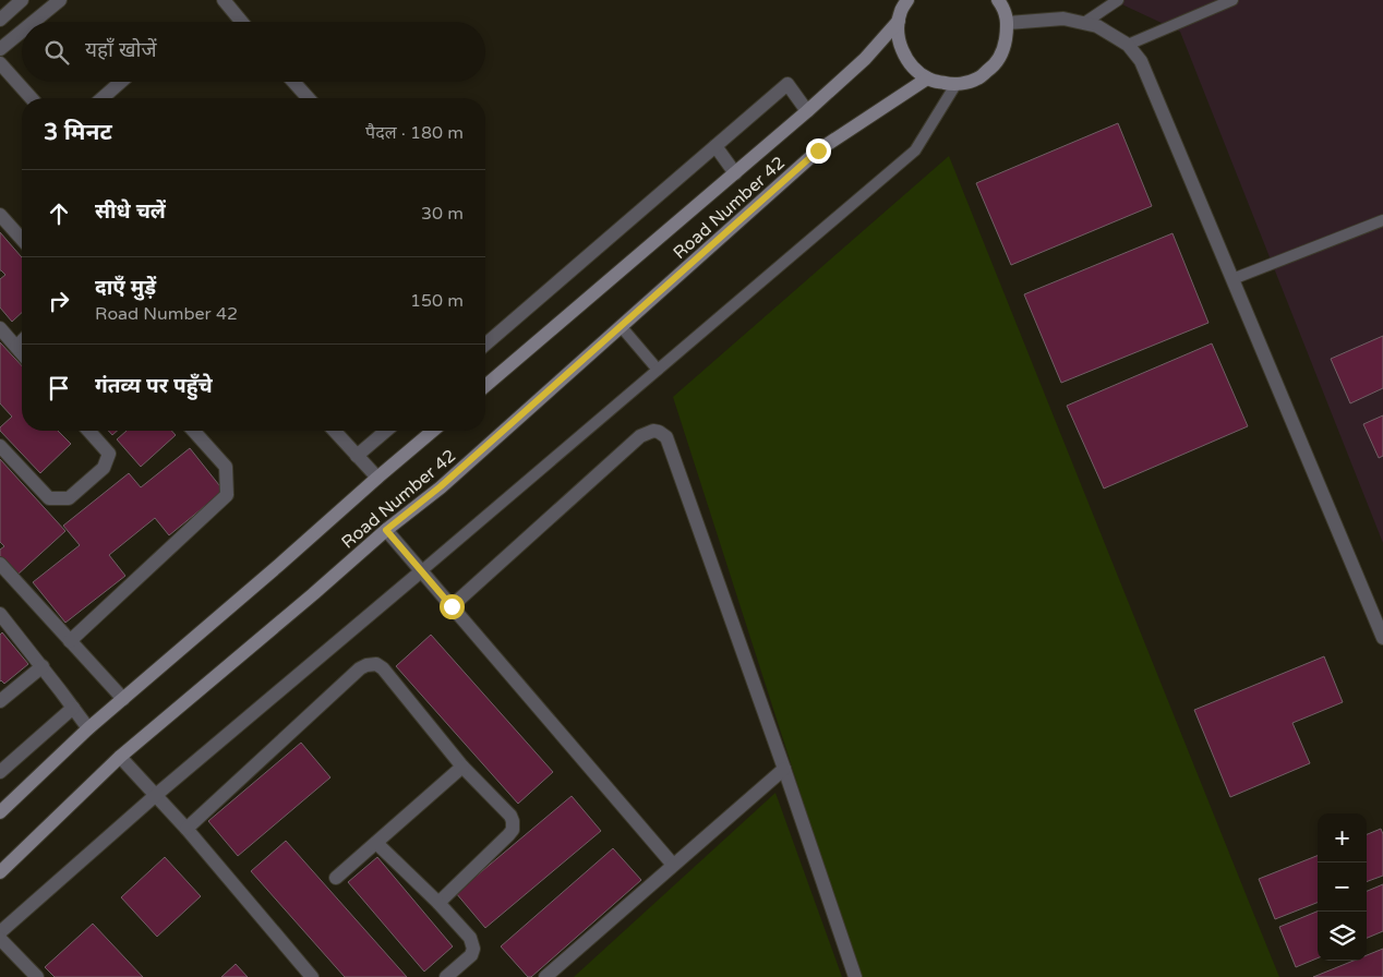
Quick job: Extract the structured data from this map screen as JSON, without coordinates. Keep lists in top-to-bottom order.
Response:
{
  "streets": {
    "main road": ["Road Number 42"]
  },
  "page": {
    "search": "यहाँ खोजें",
    "heading": ["3 मिनट", "पैदल · 180 m"],
    "list": [
      ["सीधे चलें", "30 m"],
      ["दाएँ मुड़ें", "Road Number 42", "150 m"],
      "गंतव्य पर पहुँचे"
    ],
    "map_buttons": ["+", "−"]
  }
}
